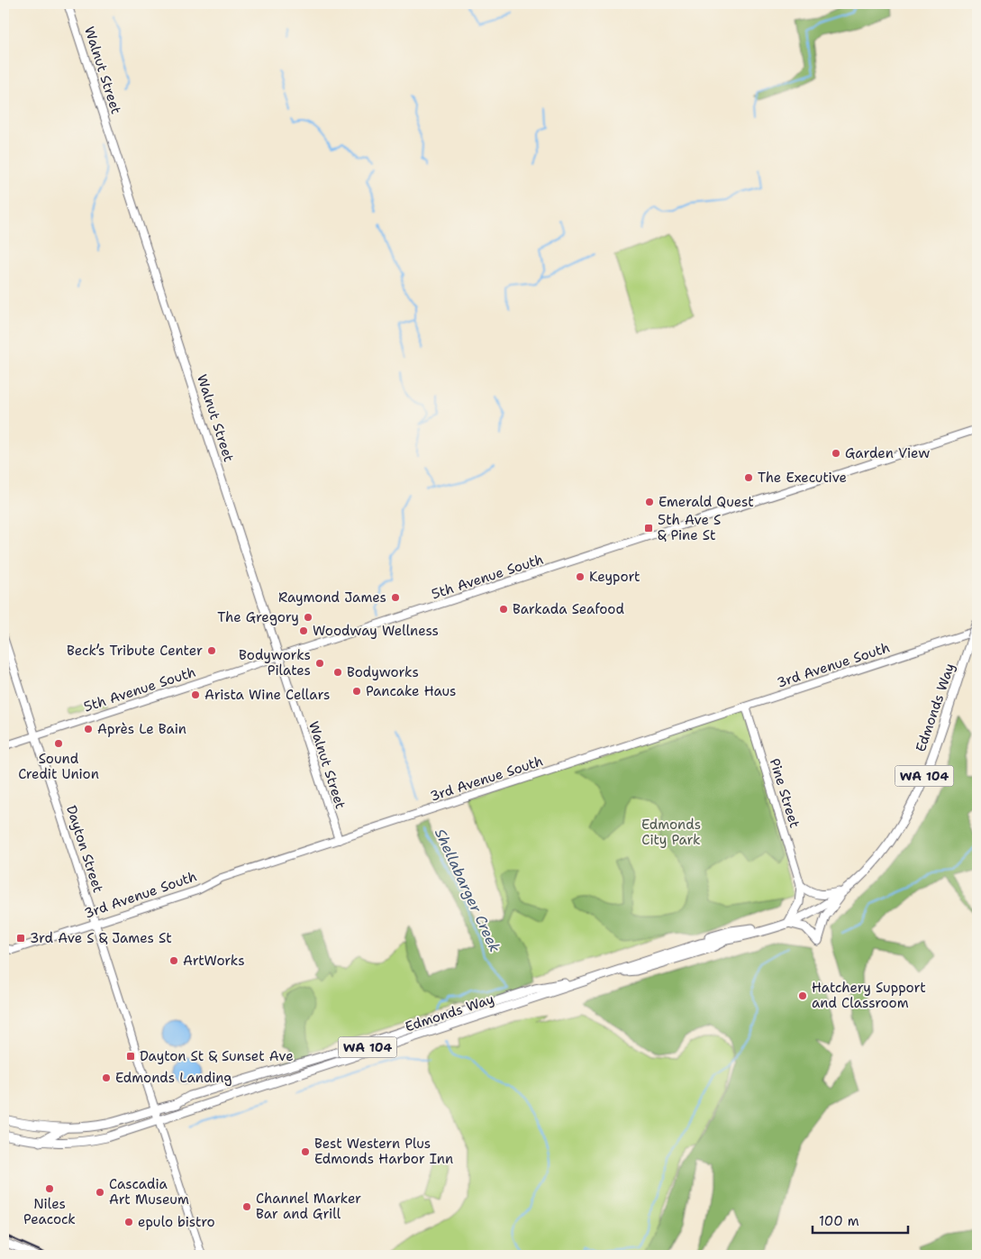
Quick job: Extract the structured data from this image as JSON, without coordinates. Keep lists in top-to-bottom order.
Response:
{
  "streets": {
    "main road": ["Edmonds Way", "WA 104"],
    "street": [
      "Walnut Street",
      "5th Avenue South",
      "3rd Avenue South",
      "Pine Street",
      "Dayton Street"
    ]
  },
  "crossings": [
    ["Walnut Street", "5th Avenue South"],
    ["Walnut Street", "3rd Avenue South"],
    ["5th Avenue South", "Dayton Street"],
    ["3rd Avenue South", "Pine Street"],
    ["3rd Avenue South", "Dayton Street"],
    ["Edmonds Way", "WA 104"],
    ["Edmonds Way", "Dayton Street"],
    ["WA 104", "Dayton Street"]
  ],
  "water": ["Shellabarger Creek"],
  "parks": ["Edmonds City Park"],
  "places": {
    "other": [
      "Garden View",
      "The Executive",
      "Emerald Quest",
      "Keyport",
      "Raymond James",
      "Barkada Seafood",
      "The Gregory",
      "Woodway Wellness",
      "Beck’s Tribute Center",
      "Bodyworks Pilates",
      "Bodyworks",
      "Pancake Haus",
      "Arista Wine Cellars",
      "Après Le Bain",
      "Sound Credit Union",
      "ArtWorks",
      "Hatchery Support and Classroom",
      "Edmonds Landing",
      "Best Western Plus Edmonds Harbor Inn",
      "Niles Peacock",
      "Cascadia Art Museum",
      "Channel Marker Bar and Grill",
      "epulo bistro"
    ],
    "transit": ["5th Ave S & Pine St", "3rd Ave S & James St", "Dayton St & Sunset Ave"]
  },
  "scale_bar": "100 m"
}
